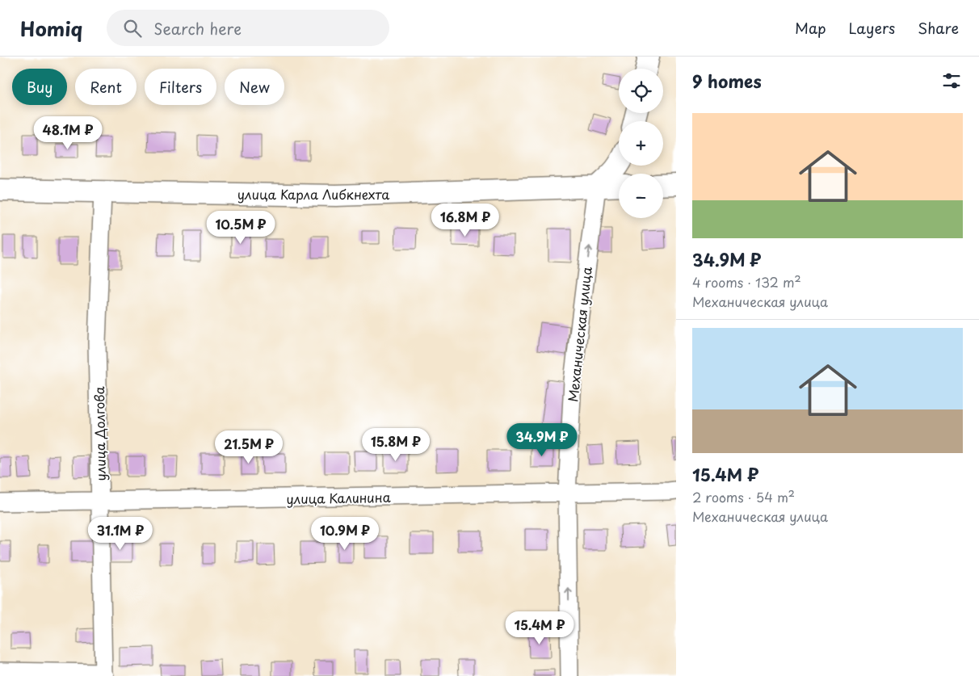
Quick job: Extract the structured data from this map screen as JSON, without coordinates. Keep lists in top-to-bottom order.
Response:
{
  "streets": {
    "main road": ["улица Карла Либкнехта"],
    "street": ["Механическая улица", "улица Долгова", "улица Калинина"]
  },
  "crossings": [
    ["улица Карла Либкнехта", "Механическая улица"],
    ["улица Карла Либкнехта", "улица Долгова"],
    ["Механическая улица", "улица Калинина"],
    ["улица Долгова", "улица Калинина"]
  ],
  "one_way": ["Механическая улица"],
  "page": {
    "header": "Homiq",
    "search": "Search here",
    "nav": ["Map", "Layers", "Share"],
    "heading": "9 homes",
    "map_buttons": ["+", "−"],
    "chip": [
      "Buy",
      "Rent",
      "Filters",
      "New"
    ],
    "list": [
      {
        "name": "34.9M ₽",
        "note": "4 rooms · 132 m² · Механическая улица"
      },
      {
        "name": "15.4M ₽",
        "note": "2 rooms · 54 m² · Механическая улица"
      }
    ],
    "price": [
      "48.1M ₽",
      "16.8M ₽",
      "10.5M ₽",
      "34.9M ₽",
      "15.8M ₽",
      "21.5M ₽",
      "31.1M ₽",
      "10.9M ₽",
      "15.4M ₽"
    ]
  }
}
